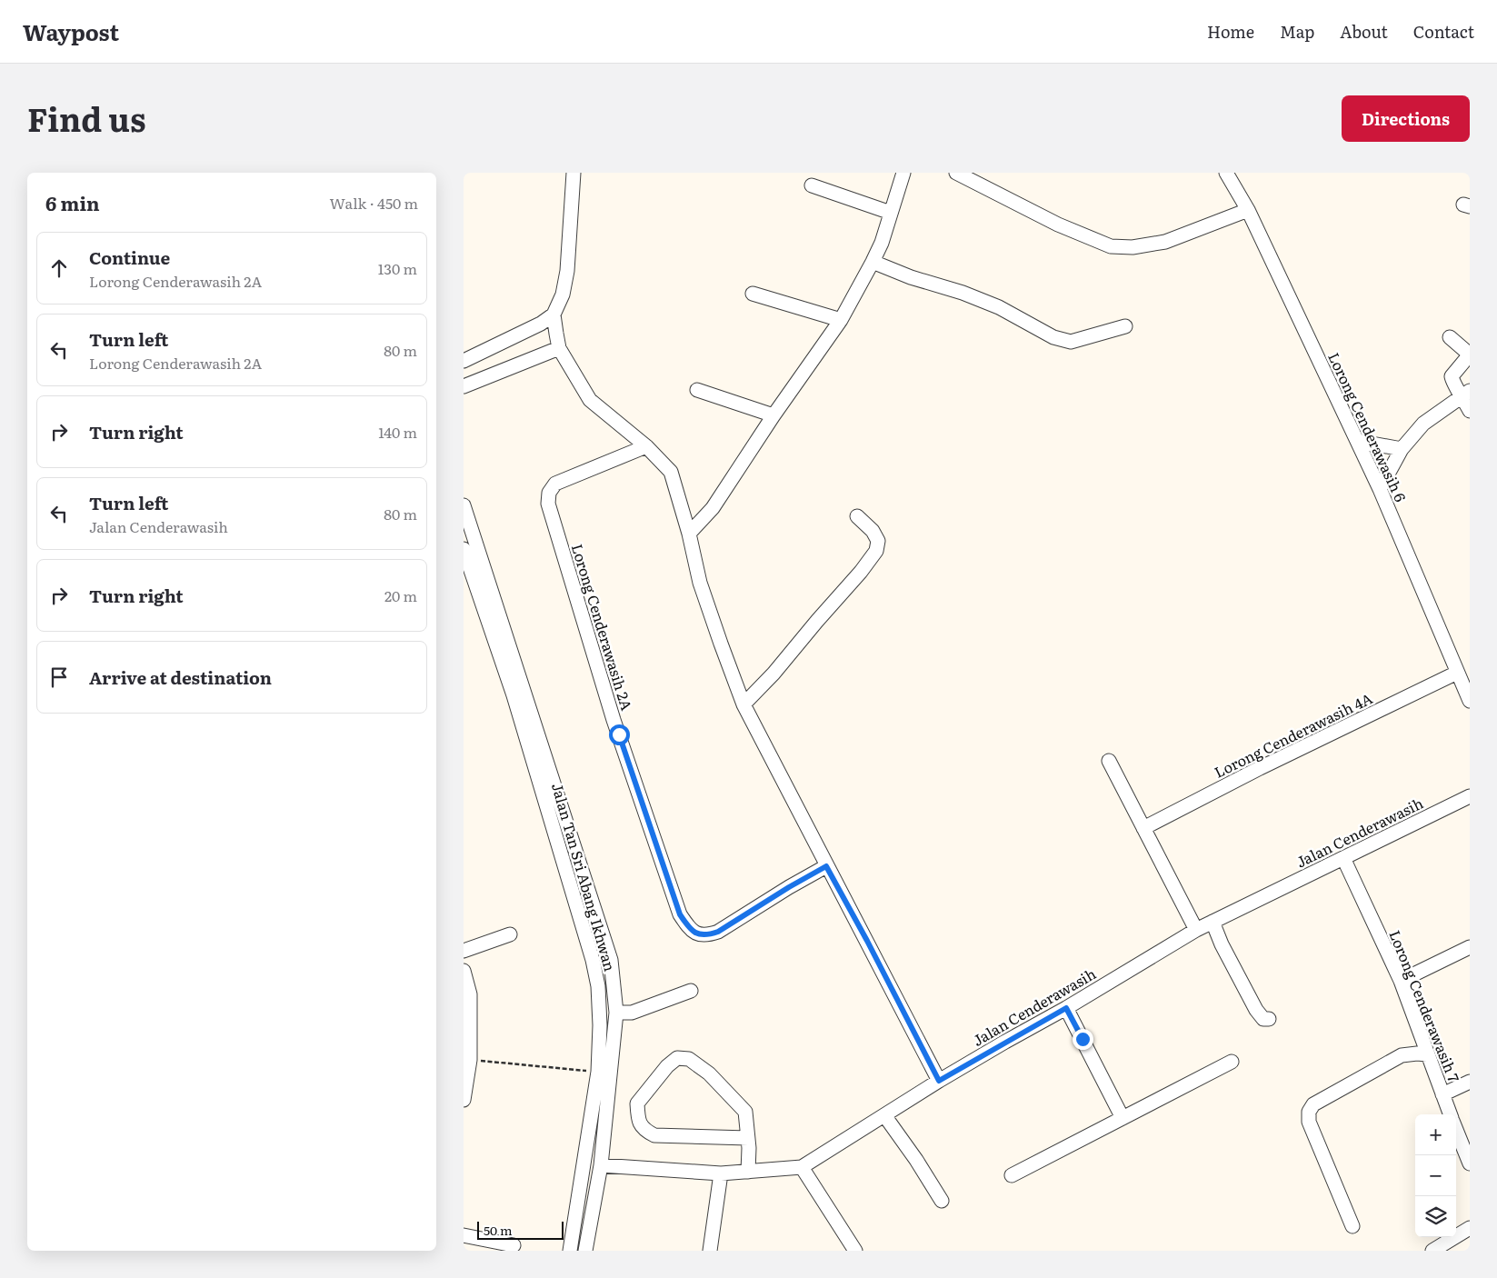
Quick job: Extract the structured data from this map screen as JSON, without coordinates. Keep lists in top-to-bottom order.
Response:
{
  "streets": {
    "street": [
      "Lorong Cenderawasih 6",
      "Lorong Cenderawasih 2A",
      "Lorong Cenderawasih 4A",
      "Jalan Cenderawasih",
      "Jalan Tan Sri Abang Ikhwan",
      "Lorong Cenderawasih 7"
    ]
  },
  "crossings": [
    ["Lorong Cenderawasih 6", "Lorong Cenderawasih 4A"],
    ["Jalan Cenderawasih", "Jalan Tan Sri Abang Ikhwan"],
    ["Jalan Cenderawasih", "Lorong Cenderawasih 7"]
  ],
  "scale_bar": "50 m",
  "page": {
    "header": "Waypost",
    "nav": [
      "Home",
      "Map",
      "About",
      "Contact"
    ],
    "title": "Find us",
    "buttons": "Directions",
    "heading": ["6 min", "Walk · 450 m"],
    "list": [
      ["Continue", "Lorong Cenderawasih 2A", "130 m"],
      ["Turn left", "Lorong Cenderawasih 2A", "80 m"],
      ["Turn right", "140 m"],
      ["Turn left", "Jalan Cenderawasih", "80 m"],
      ["Turn right", "20 m"],
      "Arrive at destination"
    ],
    "map_buttons": ["+", "−"],
    "scale": "50 m"
  }
}
